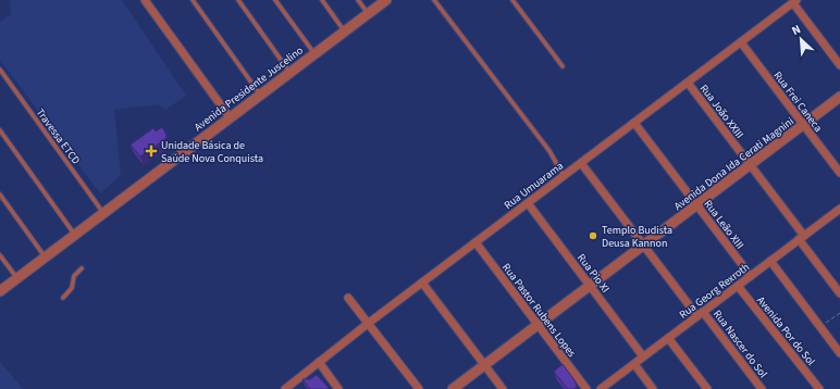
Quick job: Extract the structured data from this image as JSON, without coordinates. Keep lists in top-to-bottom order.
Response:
{
  "streets": {
    "street": [
      "Avenida Presidente Juscelino",
      "Rua Frei Caneca",
      "Rua João XXIII",
      "Avenida Dona Ida Cerati Magnini",
      "Rua Umuarama",
      "Rua Leão XIII",
      "Rua Pio XI",
      "Rua Georg Rexroth",
      "Rua Pastor Rubens Lopes",
      "Avenida Por do Sol",
      "Rua Nascer do Sol"
    ],
    "lane": ["Travessa ETCD"]
  },
  "crossings": [
    ["Avenida Presidente Juscelino", "Travessa ETCD"],
    ["Rua Frei Caneca", "Avenida Dona Ida Cerati Magnini"],
    ["Rua Frei Caneca", "Rua Umuarama"],
    ["Rua João XXIII", "Avenida Dona Ida Cerati Magnini"],
    ["Rua João XXIII", "Rua Umuarama"],
    ["Rua João XXIII", "Rua Georg Rexroth"],
    ["Avenida Dona Ida Cerati Magnini", "Rua Leão XIII"],
    ["Avenida Dona Ida Cerati Magnini", "Rua Pio XI"],
    ["Avenida Dona Ida Cerati Magnini", "Rua Pastor Rubens Lopes"],
    ["Avenida Dona Ida Cerati Magnini", "Rua Nascer do Sol"],
    ["Rua Umuarama", "Rua Leão XIII"],
    ["Rua Umuarama", "Rua Pio XI"],
    ["Rua Umuarama", "Rua Pastor Rubens Lopes"],
    ["Rua Umuarama", "Rua Nascer do Sol"],
    ["Rua Leão XIII", "Rua Georg Rexroth"],
    ["Rua Pio XI", "Rua Georg Rexroth"],
    ["Rua Georg Rexroth", "Avenida Por do Sol"],
    ["Rua Georg Rexroth", "Rua Nascer do Sol"]
  ],
  "places": {
    "health": ["Unidade Básica de Saúde Nova Conquista"],
    "other": ["Templo Budista Deusa Kannon"]
  },
  "north": "top left"
}
